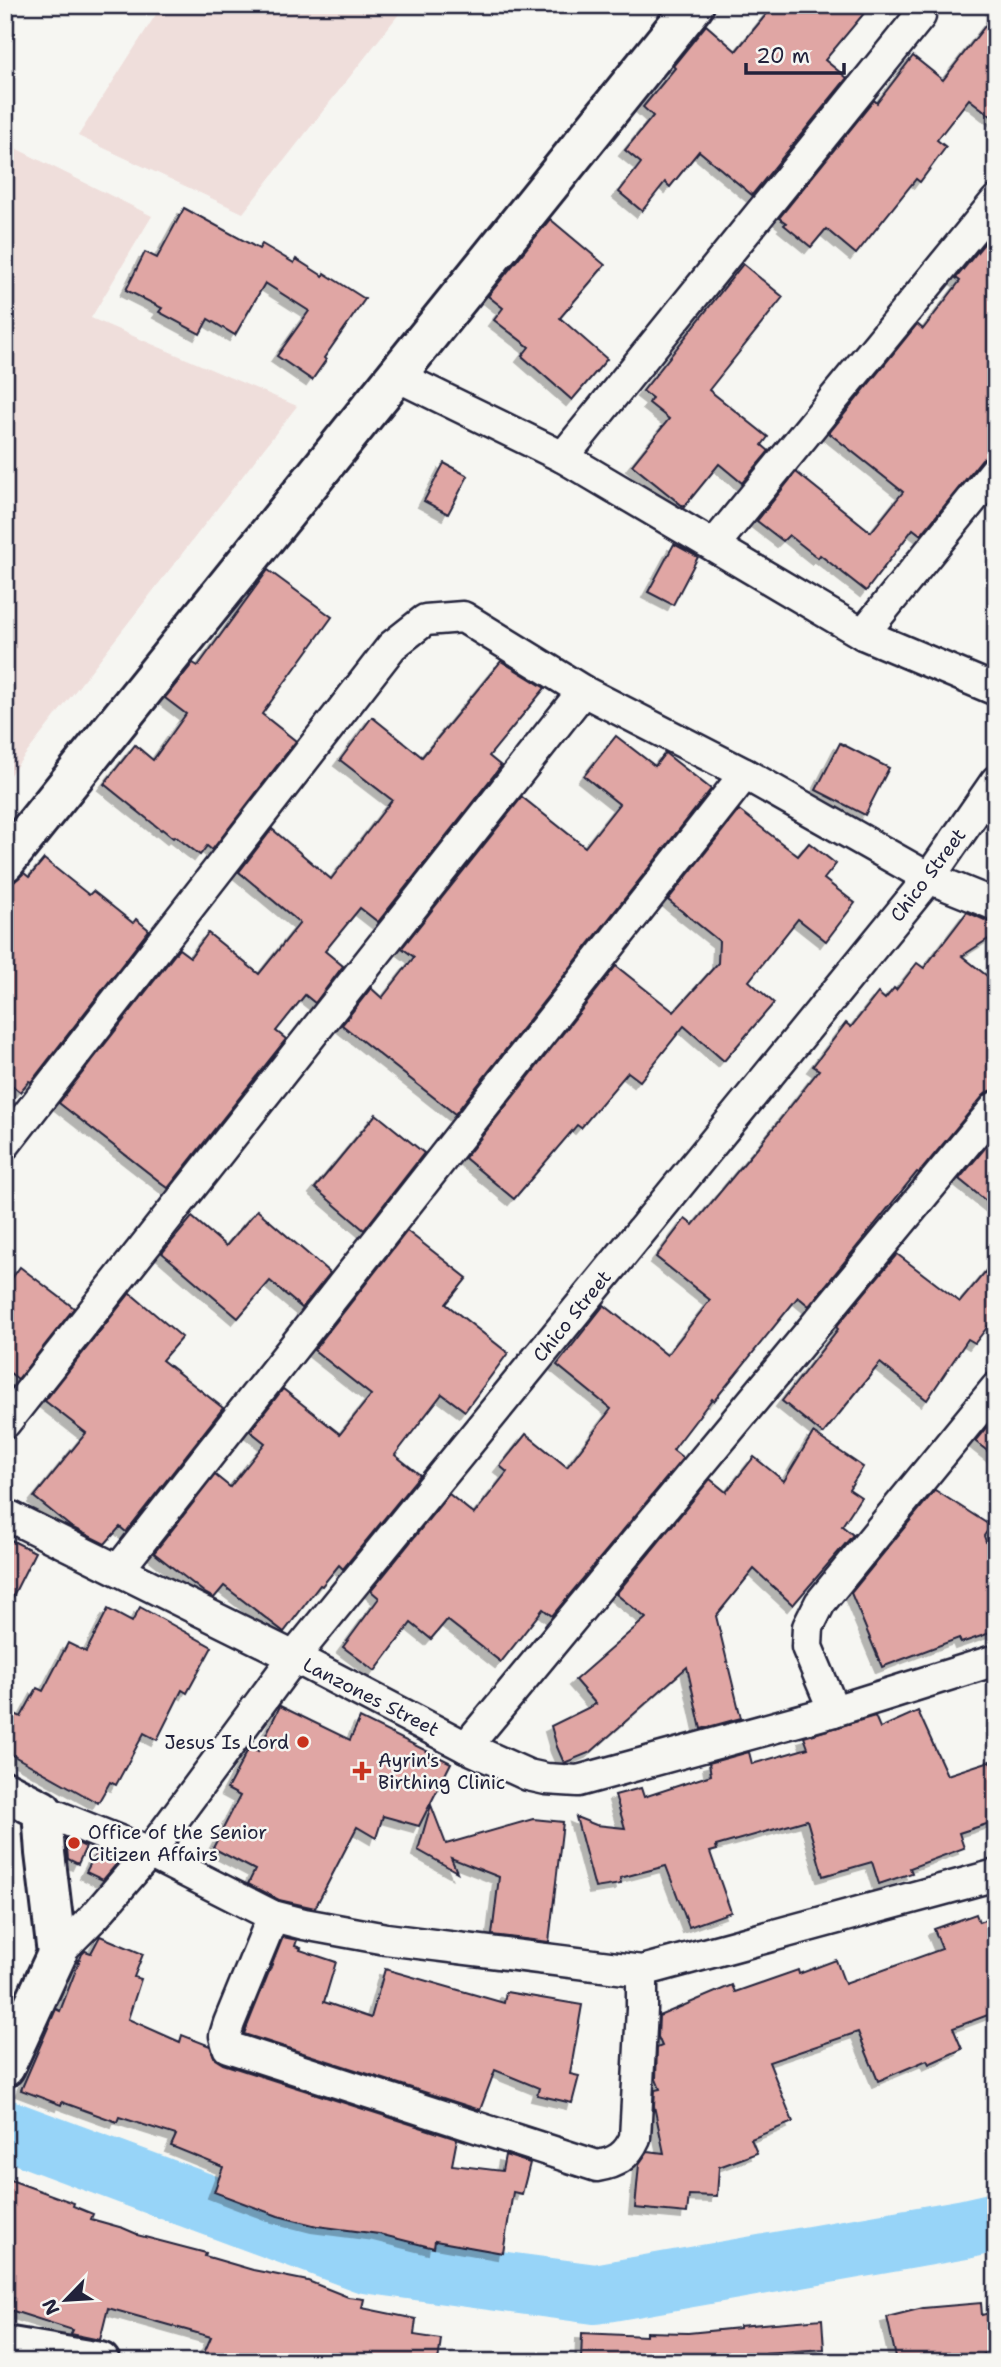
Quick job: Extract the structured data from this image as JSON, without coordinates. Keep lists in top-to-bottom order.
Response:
{
  "streets": {
    "street": ["Chico Street", "Lanzones Street"]
  },
  "crossings": [
    ["Chico Street", "Lanzones Street"]
  ],
  "places": {
    "other": ["Jesus Is Lord", "Office of the Senior Citizen Affairs"],
    "health": ["Ayrin's Birthing Clinic"]
  },
  "scale_bar": "20 m",
  "north": "bottom left"
}
